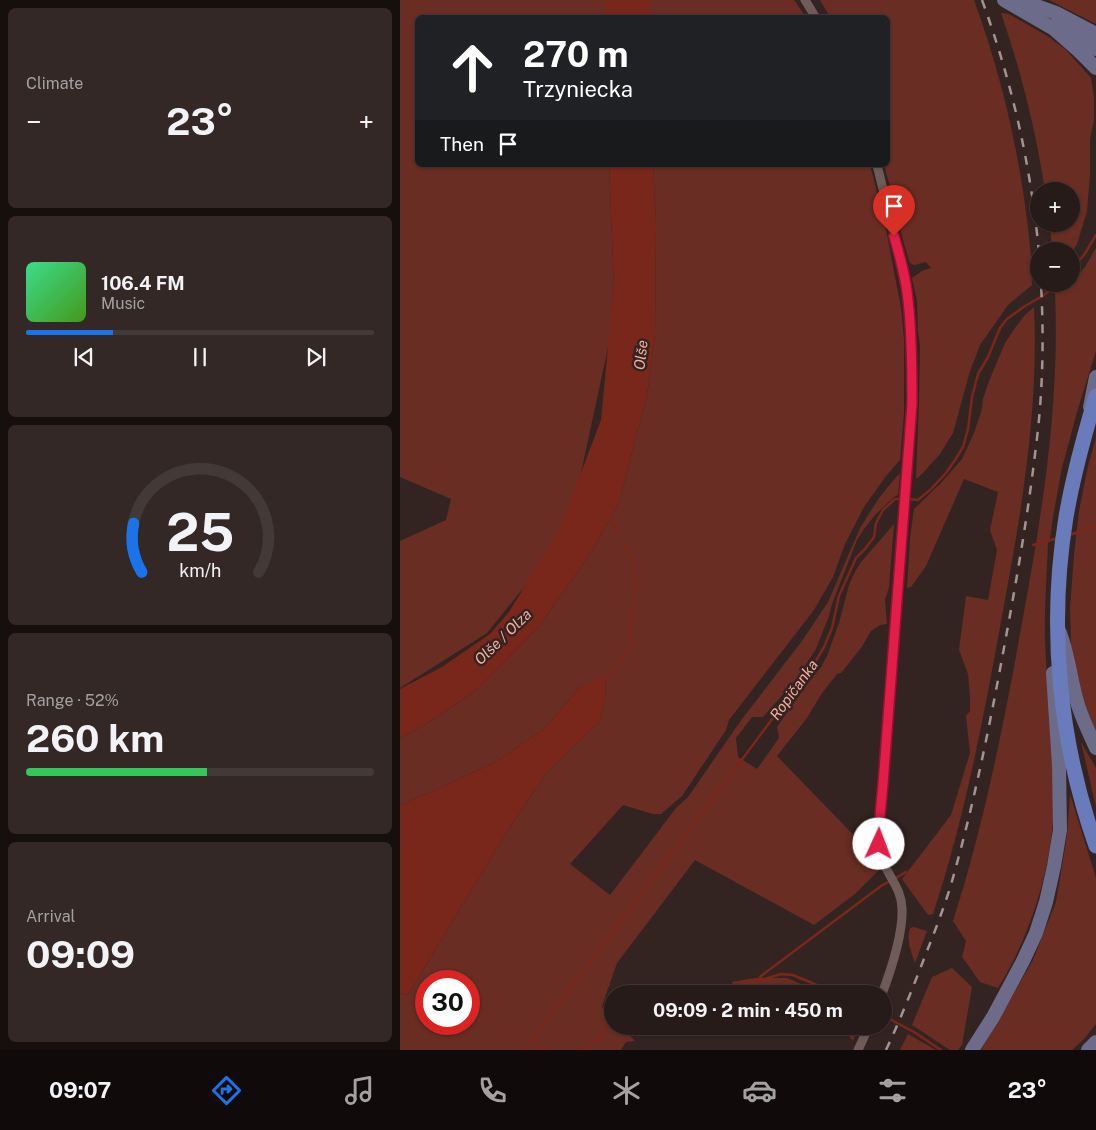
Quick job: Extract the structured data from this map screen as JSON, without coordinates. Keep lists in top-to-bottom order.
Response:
{
  "water": ["Olše", "Olše / Olza", "Ropičanka"],
  "page": {
    "tile": [
      "Climate",
      ["Range · 52%", "260 km"],
      ["Arrival", "09:09"]
    ],
    "turn": ["270 m", "Trzyniecka"],
    "heat": ["−", "23°", "+"],
    "then": "Then",
    "map_buttons": ["+", "−"],
    "song": ["106.4 FM", "Music"],
    "limit": "30",
    "trip": "09:09 · 2 min · 450 m",
    "tabs": ["09:07", "23°"],
    "gauge": ["25", "km/h"]
  }
}
